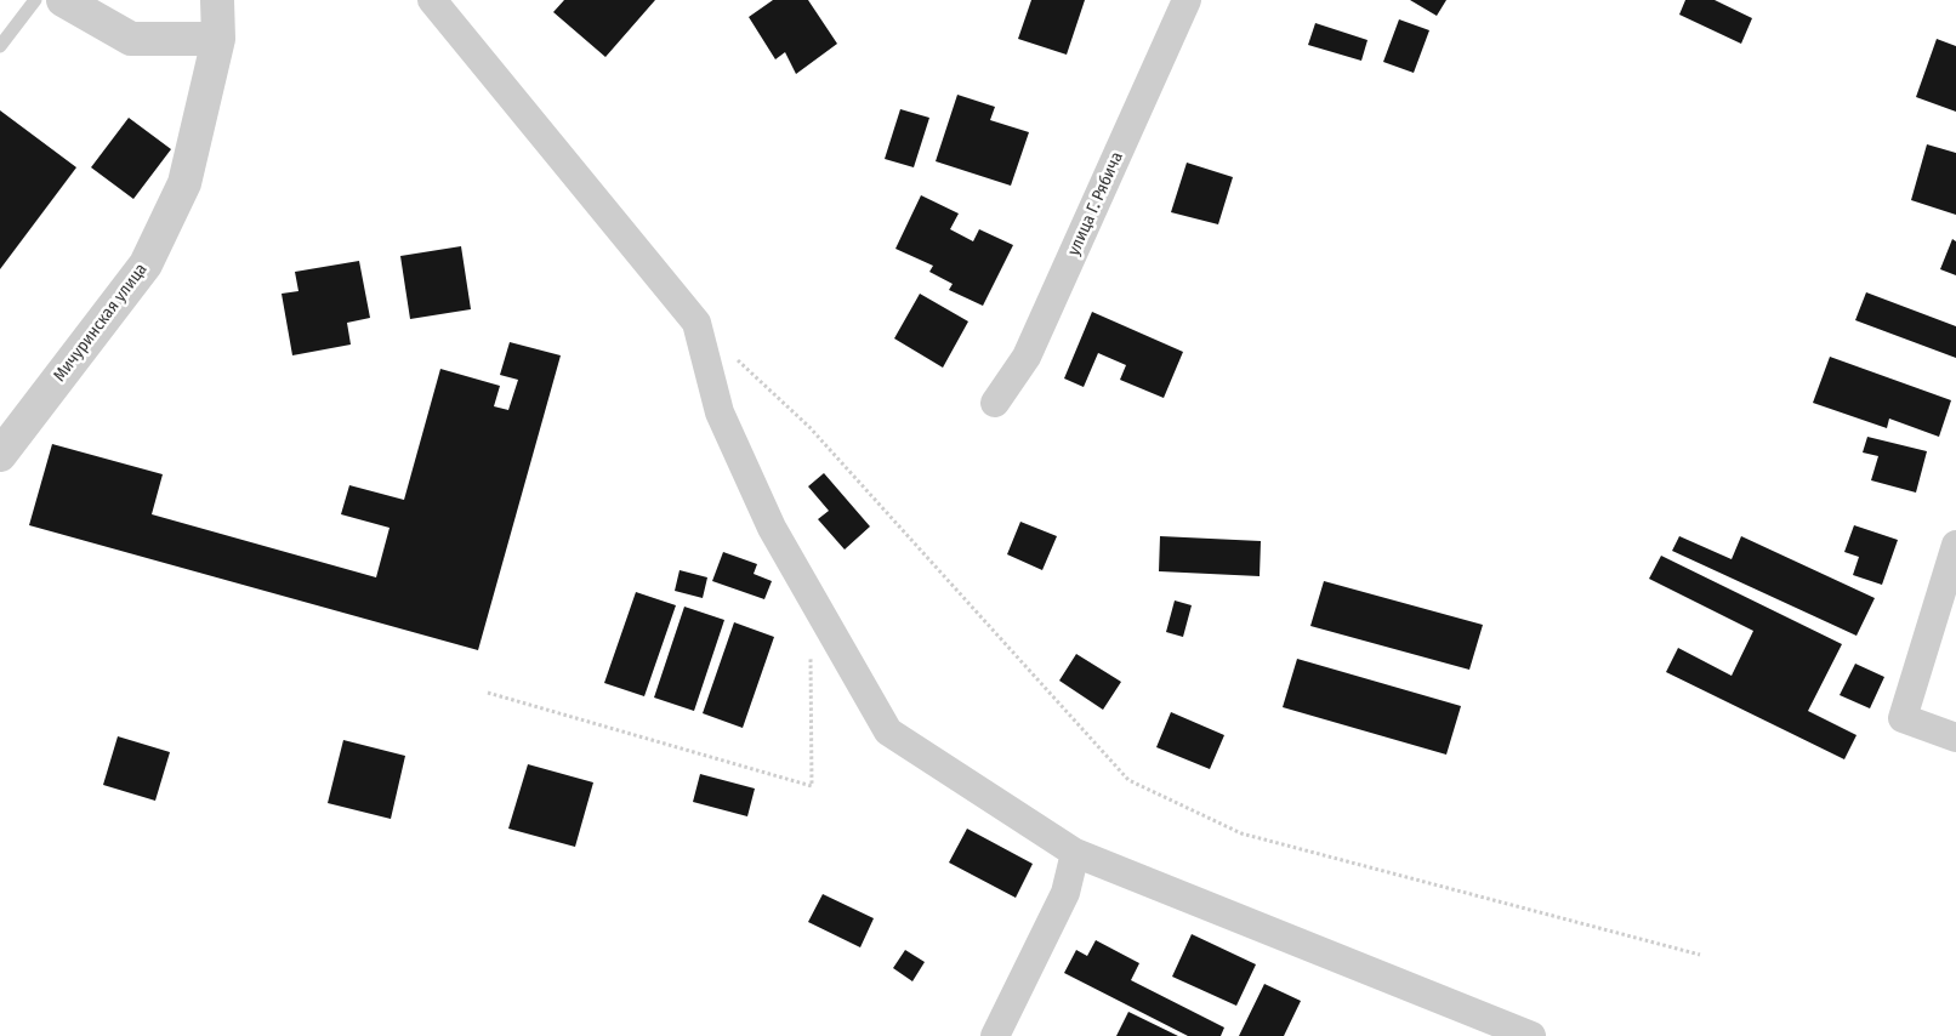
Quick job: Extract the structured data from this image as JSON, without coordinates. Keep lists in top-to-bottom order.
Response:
{
  "streets": {
    "street": ["улица Г. Рябича", "Мичуринская улица"]
  }
}
